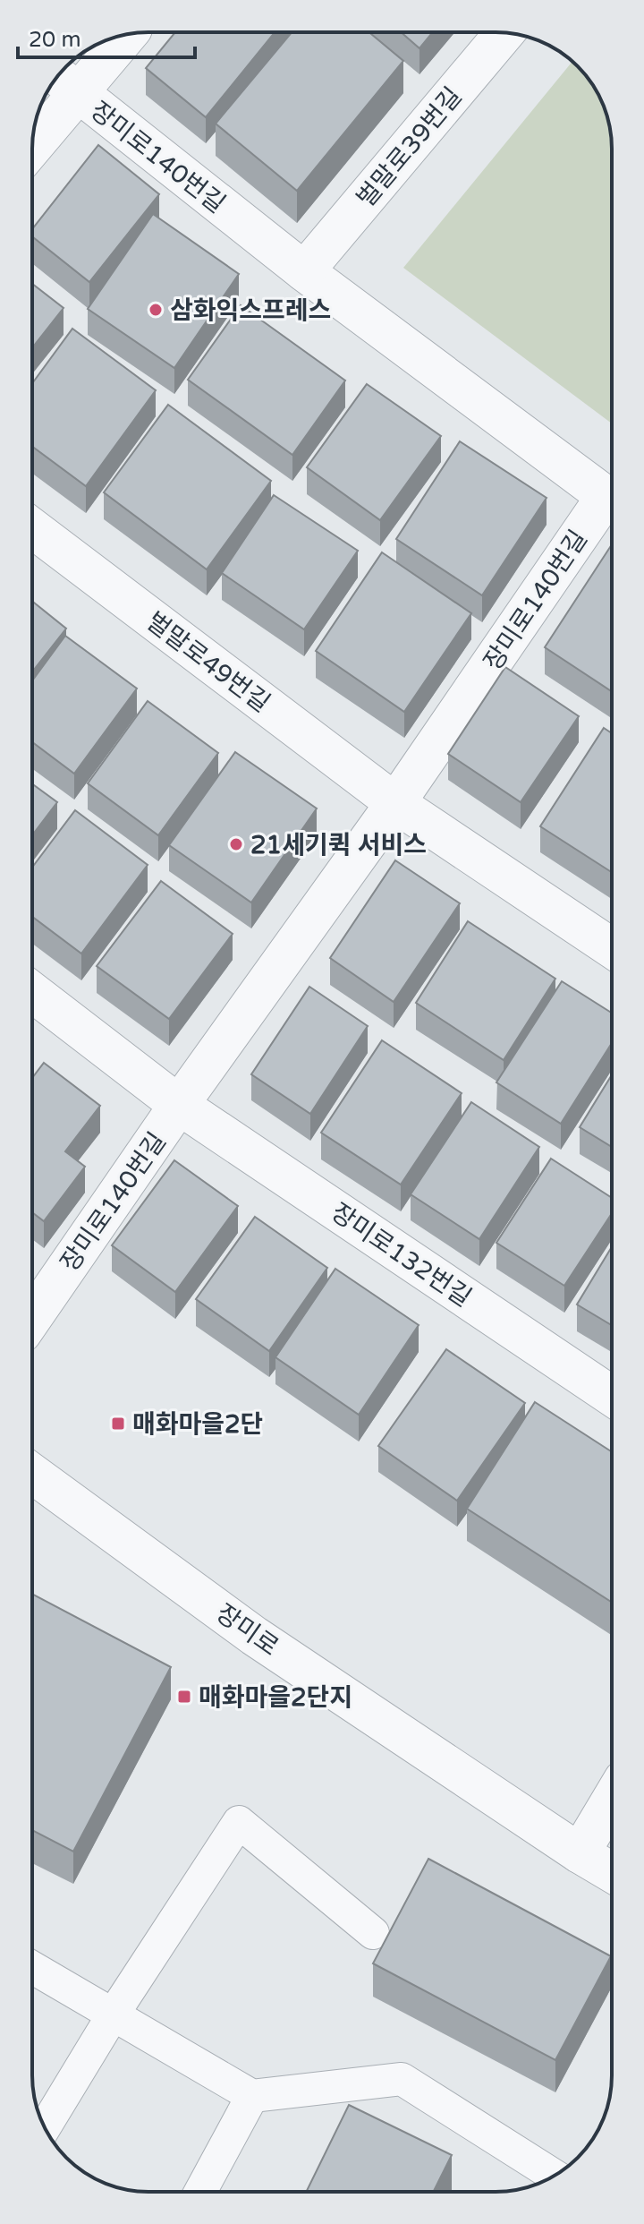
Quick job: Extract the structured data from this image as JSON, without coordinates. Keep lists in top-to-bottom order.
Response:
{
  "streets": {
    "street": [
      "벌말로39번길",
      "장미로140번길",
      "벌말로49번길",
      "장미로132번길",
      "장미로"
    ]
  },
  "crossings": [
    ["벌말로39번길", "장미로140번길"],
    ["장미로140번길", "벌말로49번길"],
    ["장미로140번길", "장미로132번길"]
  ],
  "places": {
    "other": ["삼화익스프레스", "21세기퀵 서비스"],
    "transit": ["매화마을2단", "매화마을2단지"]
  },
  "scale_bar": "20 m"
}
